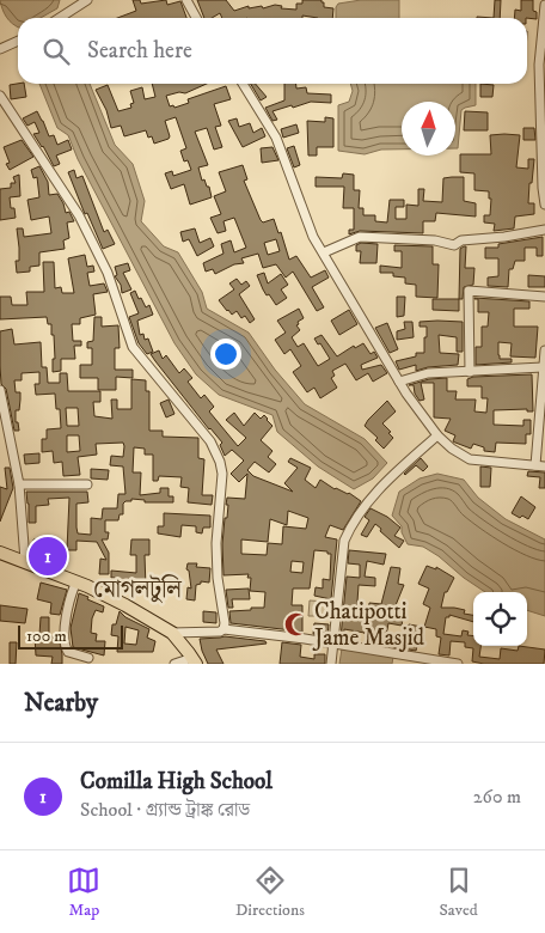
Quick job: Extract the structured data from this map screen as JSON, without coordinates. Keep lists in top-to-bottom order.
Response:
{
  "districts": ["মোগলটুলি"],
  "places": {
    "mosque": ["Chatipotti Jame Masjid"]
  },
  "scale_bar": "100 m",
  "north": "top",
  "page": {
    "search": "Search here",
    "pins": "1",
    "scale": "100 m",
    "heading": "Nearby",
    "list": [
      {
        "mark": "1",
        "name": "Comilla High School",
        "note": "School · গ্র্যান্ড ট্রাঙ্ক রোড",
        "value": "260 m"
      }
    ],
    "nav": ["Map", "Directions", "Saved"]
  }
}
